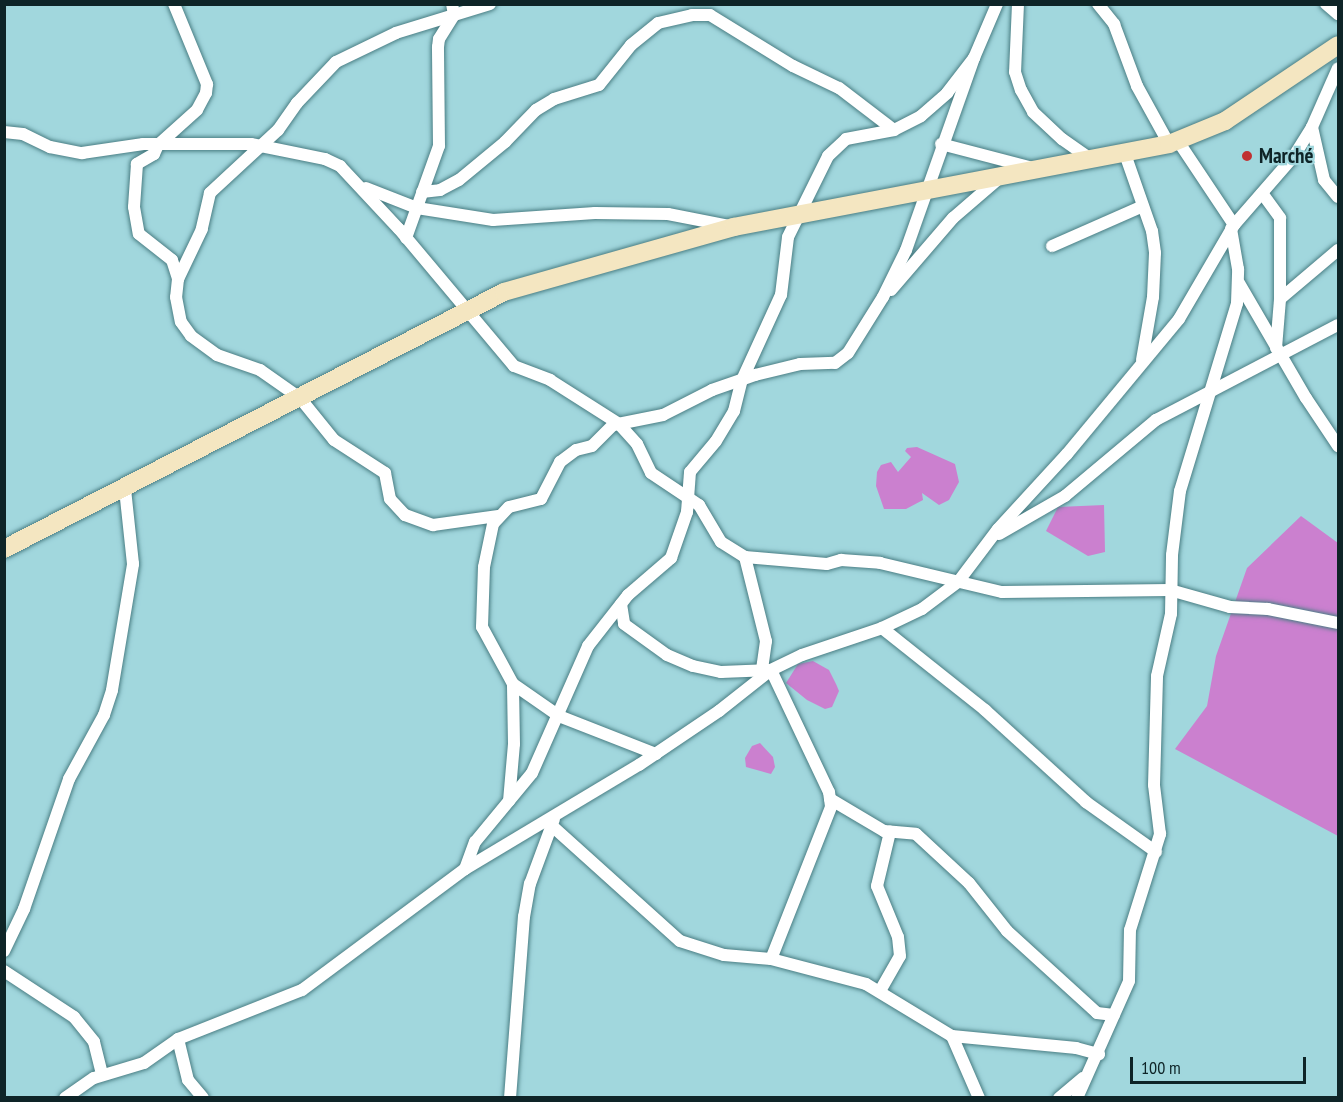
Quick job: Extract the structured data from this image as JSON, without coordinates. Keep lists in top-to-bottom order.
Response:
{
  "places": ["Marché"],
  "scale_bar": "100 m"
}
